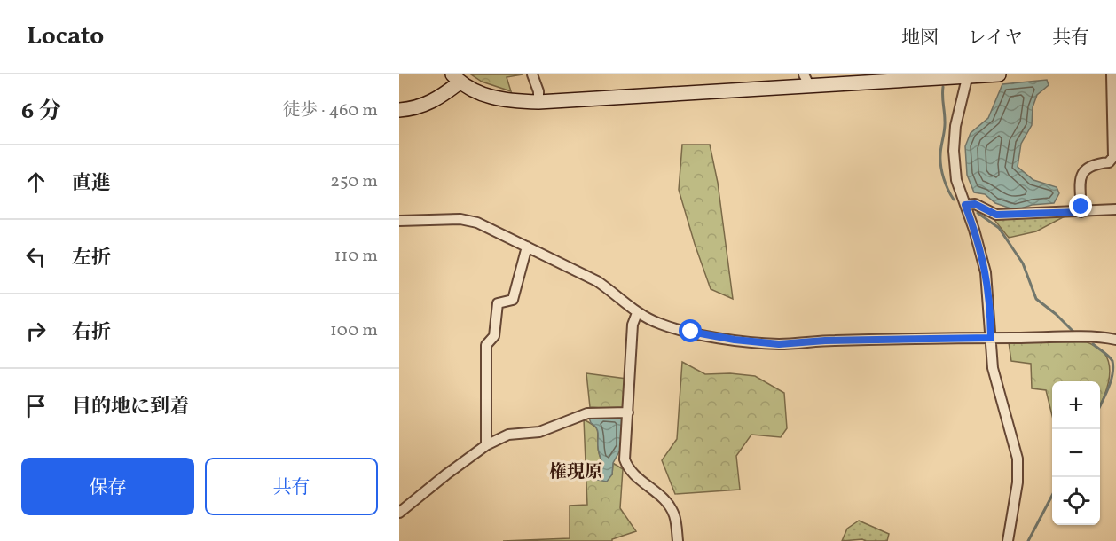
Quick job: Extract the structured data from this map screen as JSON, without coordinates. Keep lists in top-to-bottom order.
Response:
{
  "districts": ["権現原"],
  "page": {
    "header": "Locato",
    "nav": ["地図", "レイヤ", "共有"],
    "heading": ["6 分", "徒歩 · 460 m"],
    "list": [
      ["直進", "250 m"],
      ["左折", "110 m"],
      ["右折", "100 m"],
      "目的地に到着"
    ],
    "map_buttons": ["+", "−"],
    "buttons": ["保存", "共有"]
  }
}
